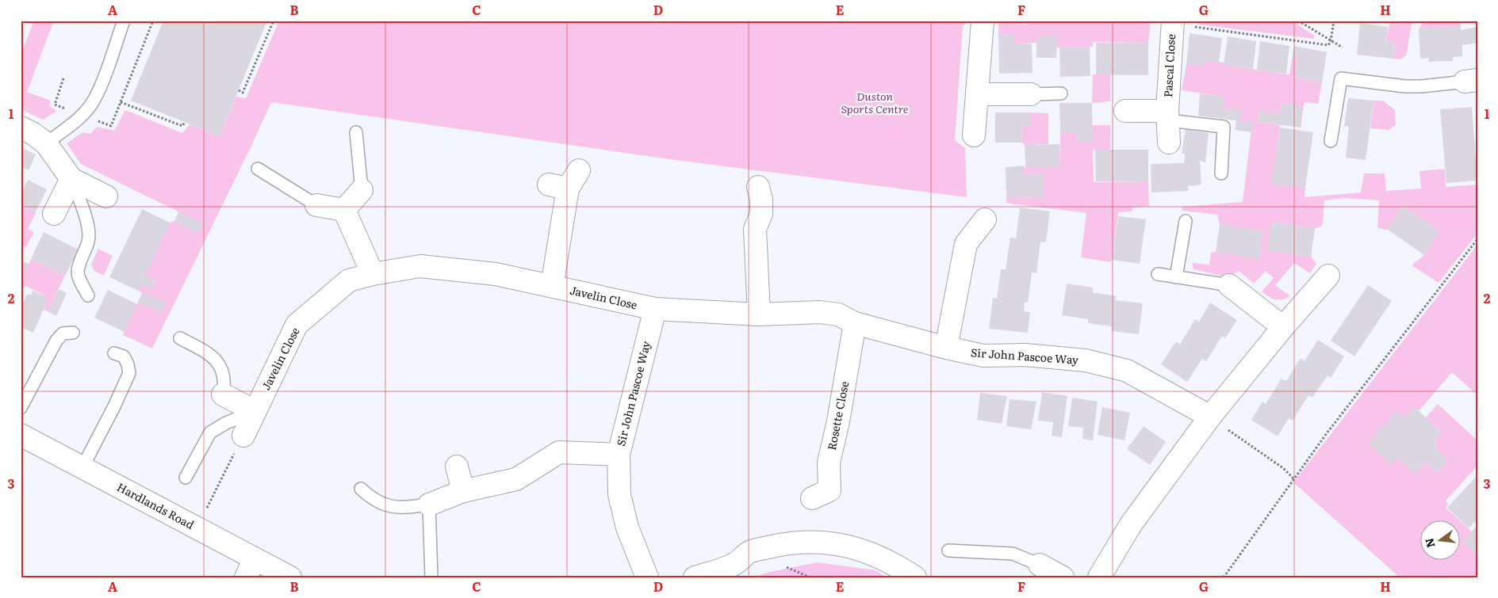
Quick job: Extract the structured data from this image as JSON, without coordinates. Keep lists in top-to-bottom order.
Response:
{
  "streets": {
    "street": [
      "Pascal Close",
      "Javelin Close",
      "Sir John Pascoe Way",
      "Rosette Close",
      "Hardlands Road"
    ]
  },
  "crossings": [
    ["Javelin Close", "Sir John Pascoe Way"],
    ["Sir John Pascoe Way", "Rosette Close"]
  ],
  "parks": ["Duston Sports Centre"],
  "north": "left",
  "grid": {
    "columns": [
      "A",
      "B",
      "C",
      "D",
      "E",
      "F",
      "G",
      "H"
    ],
    "rows": ["1", "2", "3"]
  }
}
